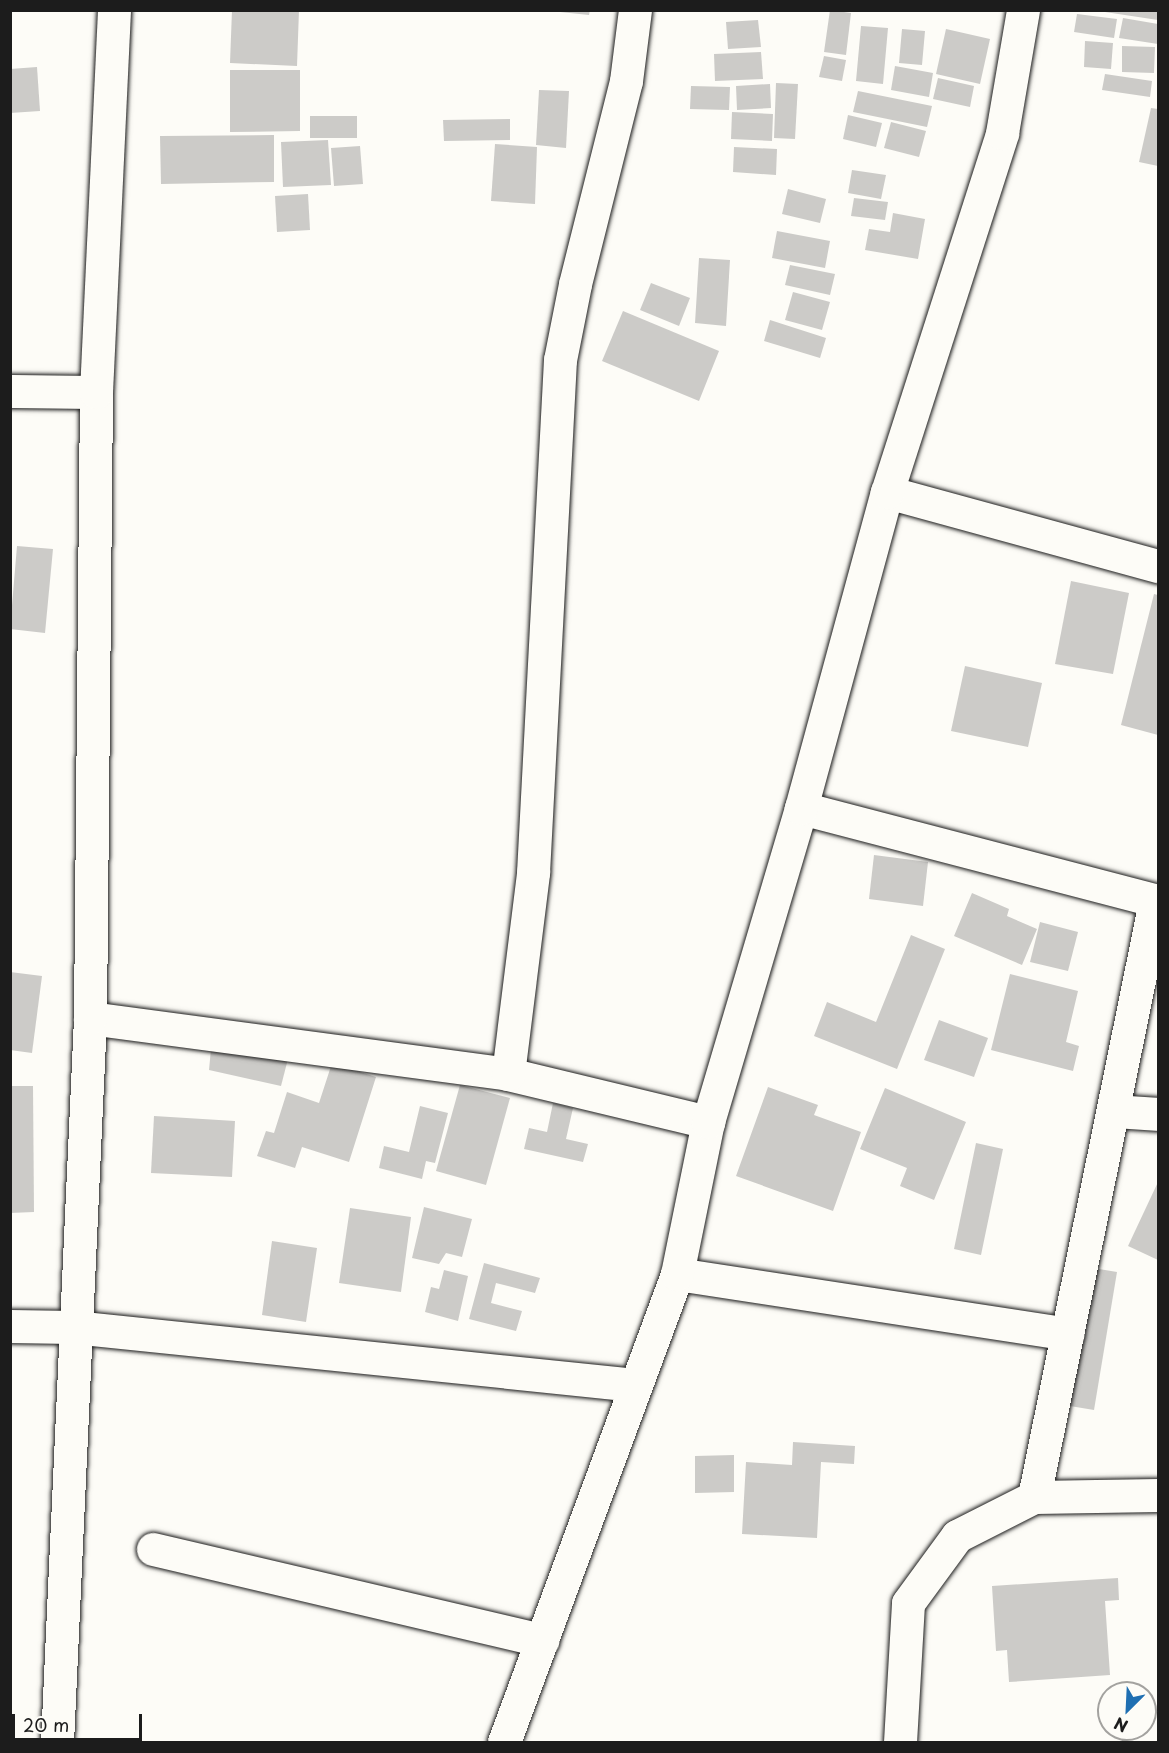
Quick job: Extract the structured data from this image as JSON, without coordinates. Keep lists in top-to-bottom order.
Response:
{
  "scale_bar": "20 m",
  "north": "bottom left"
}
